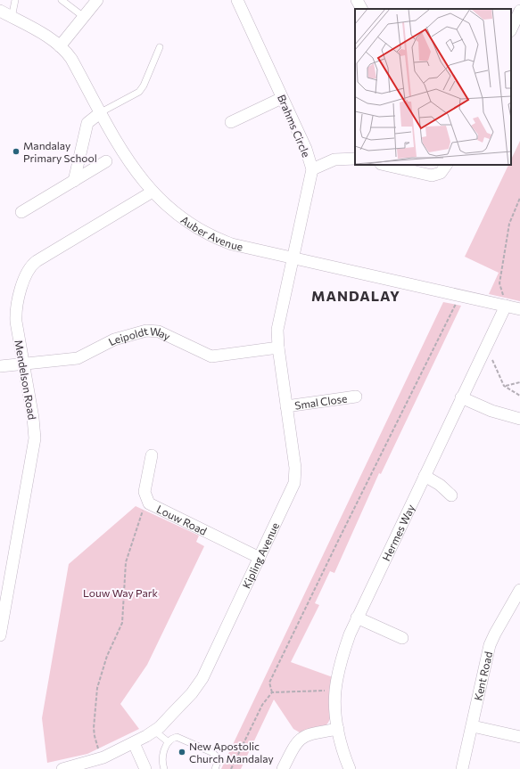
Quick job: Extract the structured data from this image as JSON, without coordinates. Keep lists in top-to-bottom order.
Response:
{
  "streets": {
    "street": [
      "Brahms Circle",
      "Auber Avenue",
      "Leipoldt Way",
      "Mendelson Road",
      "Smal Close",
      "Louw Road",
      "Hermes Way",
      "Kipling Avenue",
      "Kent Road"
    ]
  },
  "crossings": [
    ["Brahms Circle", "Auber Avenue"],
    ["Brahms Circle", "Kipling Avenue"],
    ["Auber Avenue", "Mendelson Road"],
    ["Auber Avenue", "Hermes Way"],
    ["Auber Avenue", "Kipling Avenue"],
    ["Leipoldt Way", "Mendelson Road"],
    ["Leipoldt Way", "Kipling Avenue"],
    ["Smal Close", "Kipling Avenue"],
    ["Louw Road", "Kipling Avenue"]
  ],
  "districts": ["MANDALAY"],
  "parks": ["Louw Way Park"],
  "places": ["Mandalay Primary School", "New Apostolic Church Mandalay"]
}
